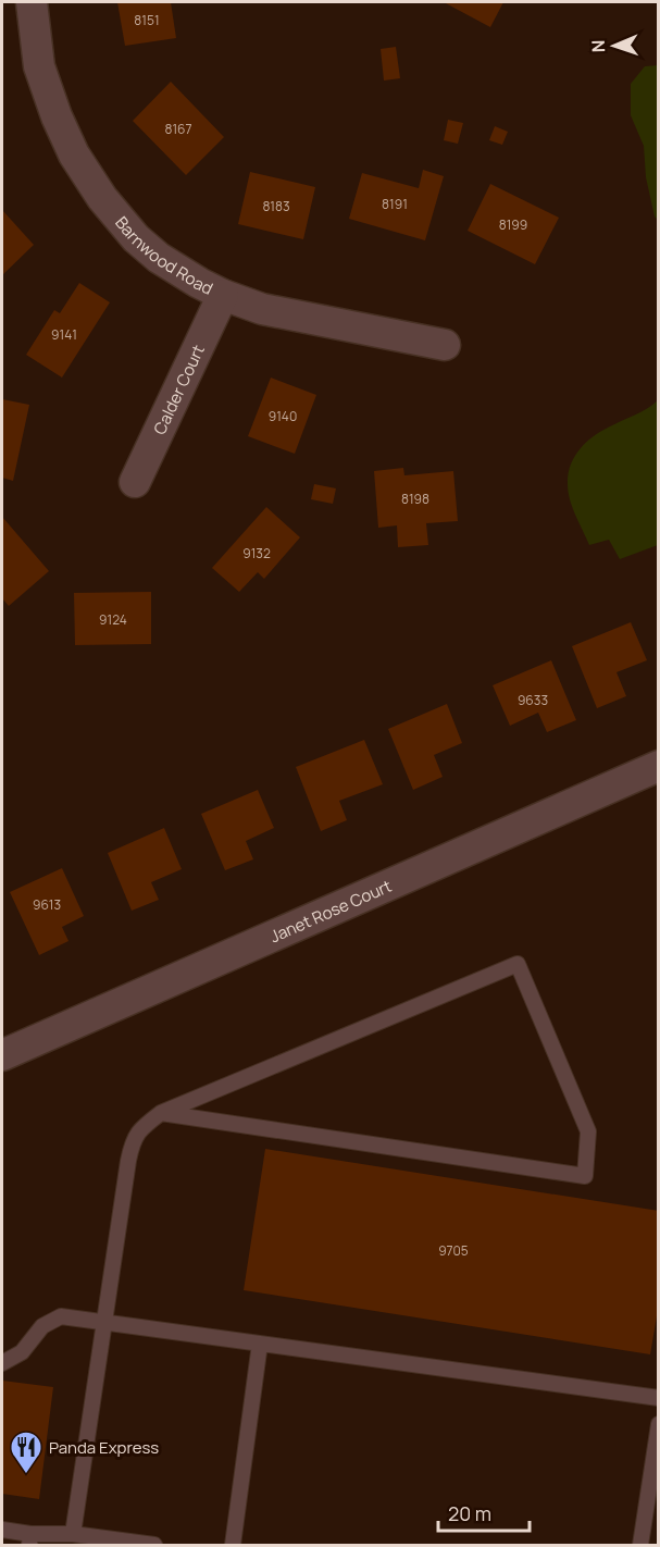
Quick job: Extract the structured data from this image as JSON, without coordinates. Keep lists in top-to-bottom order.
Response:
{
  "streets": {
    "street": ["Barnwood Road", "Calder Court", "Janet Rose Court"]
  },
  "crossings": [
    ["Barnwood Road", "Calder Court"]
  ],
  "places": {
    "restaurant": ["Panda Express"]
  },
  "house_numbers": [
    "8151",
    "8167",
    "8191",
    "8183",
    "8199",
    "9141",
    "9140",
    "8198",
    "9132",
    "9124",
    "9633",
    "9613",
    "9705"
  ],
  "scale_bar": "20 m",
  "north": "left"
}
